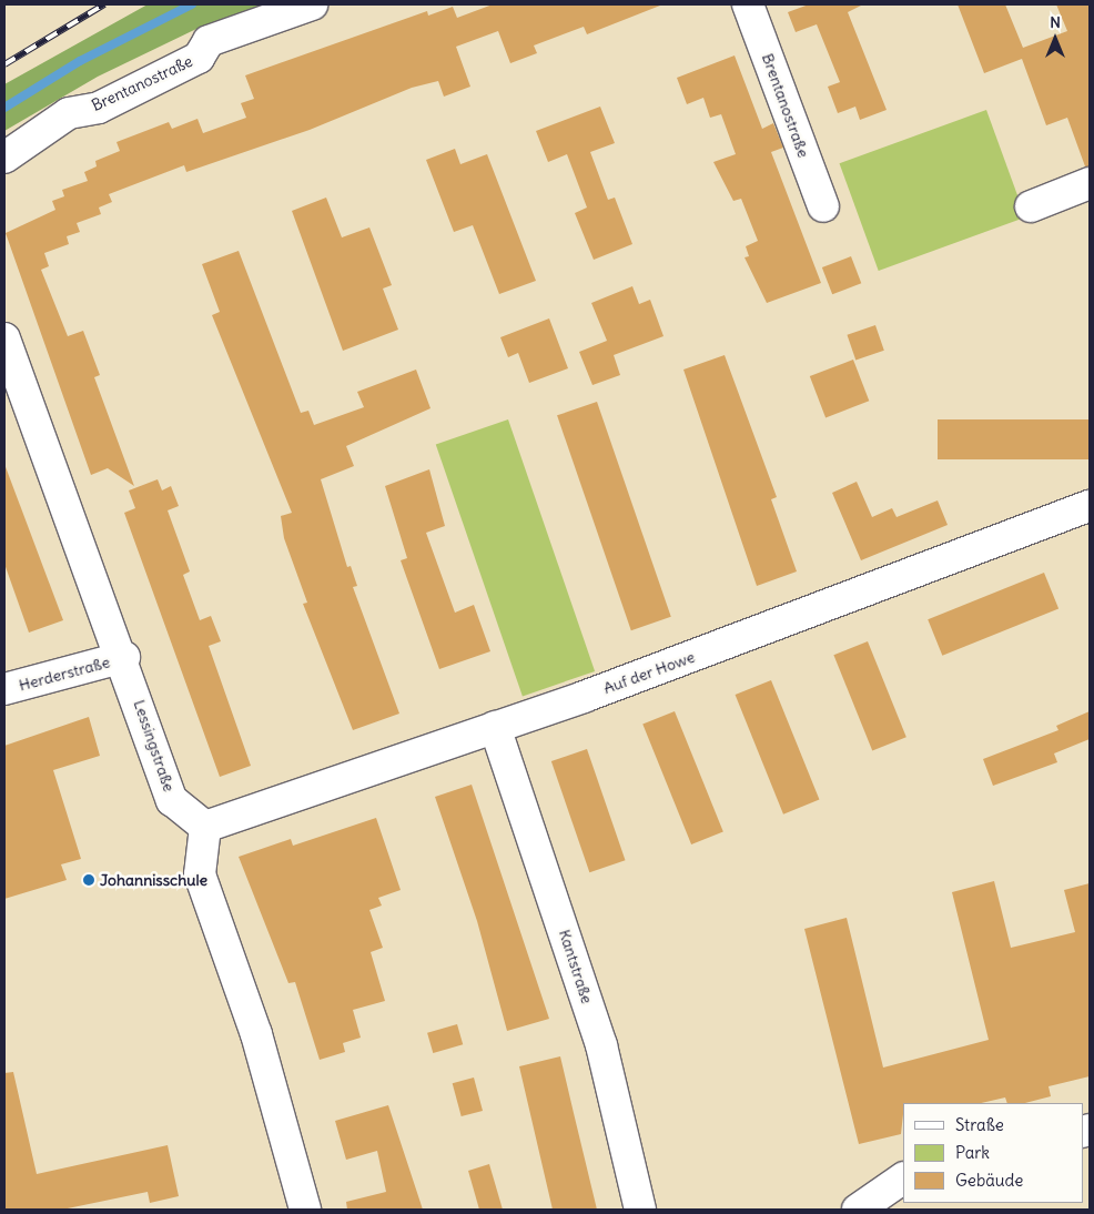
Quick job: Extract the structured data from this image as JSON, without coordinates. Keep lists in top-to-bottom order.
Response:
{
  "streets": {
    "street": [
      "Brentanostraße",
      "Auf der Howe",
      "Herderstraße",
      "Lessingstraße",
      "Kantstraße"
    ]
  },
  "crossings": [
    ["Auf der Howe", "Lessingstraße"],
    ["Auf der Howe", "Kantstraße"],
    ["Herderstraße", "Lessingstraße"]
  ],
  "places": ["Johannisschule"],
  "legend": ["Straße", "Park", "Gebäude"],
  "north": "top"
}
